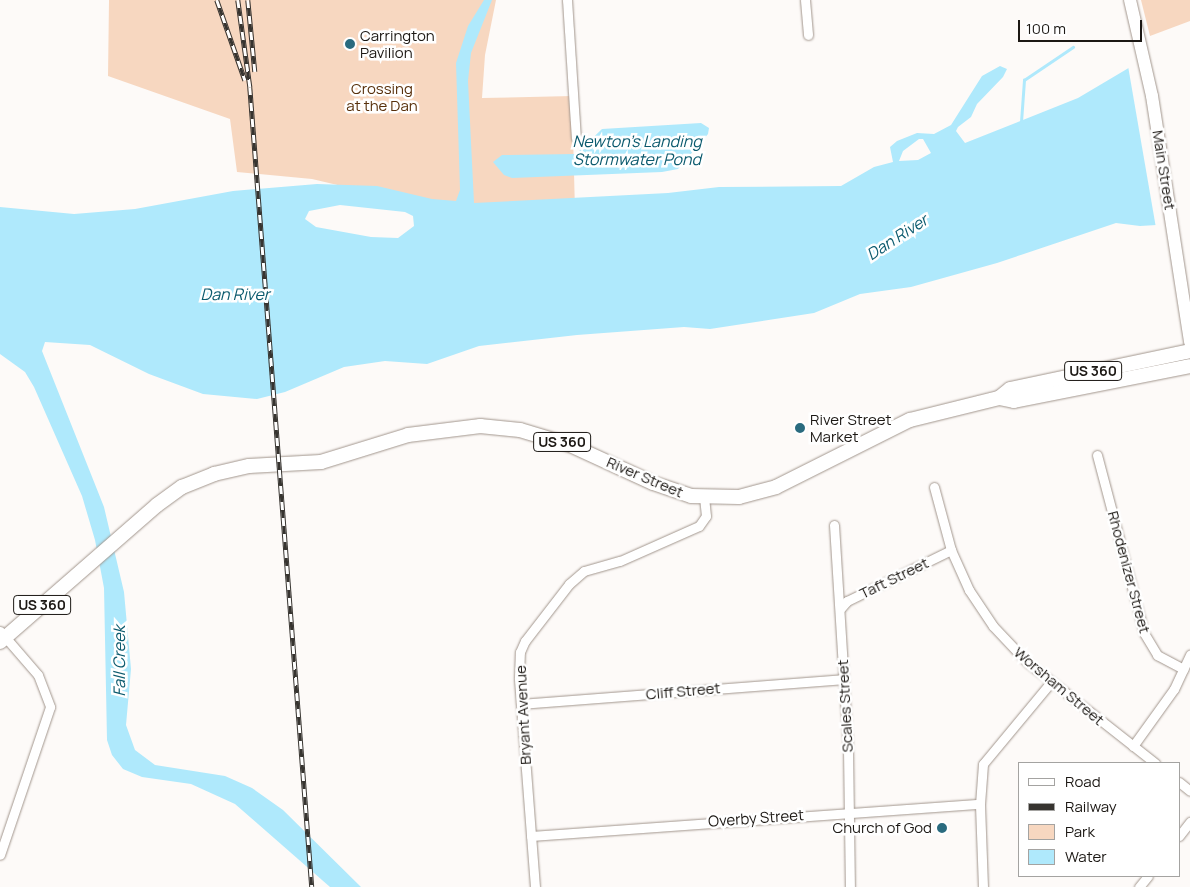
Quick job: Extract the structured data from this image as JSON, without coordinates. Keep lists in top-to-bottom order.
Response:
{
  "streets": {
    "main road": ["Main Street", "US 360", "River Street"],
    "street": [
      "Rhodenizer Street",
      "Taft Street",
      "Worsham Street",
      "Cliff Street",
      "Scales Street",
      "Bryant Avenue",
      "Overby Street"
    ]
  },
  "crossings": [
    ["River Street", "Bryant Avenue"],
    ["Taft Street", "Worsham Street"],
    ["Taft Street", "Scales Street"],
    ["Cliff Street", "Scales Street"],
    ["Cliff Street", "Bryant Avenue"],
    ["Scales Street", "Overby Street"],
    ["Bryant Avenue", "Overby Street"]
  ],
  "water": ["Newton's Landing Stormwater Pond", "Dan River", "Fall Creek"],
  "parks": ["Crossing at the Dan"],
  "places": ["Carrington Pavilion", "River Street Market", "Church of God"],
  "legend": [
    "Road",
    "Railway",
    "Park",
    "Water"
  ],
  "scale_bar": "100 m"
}
